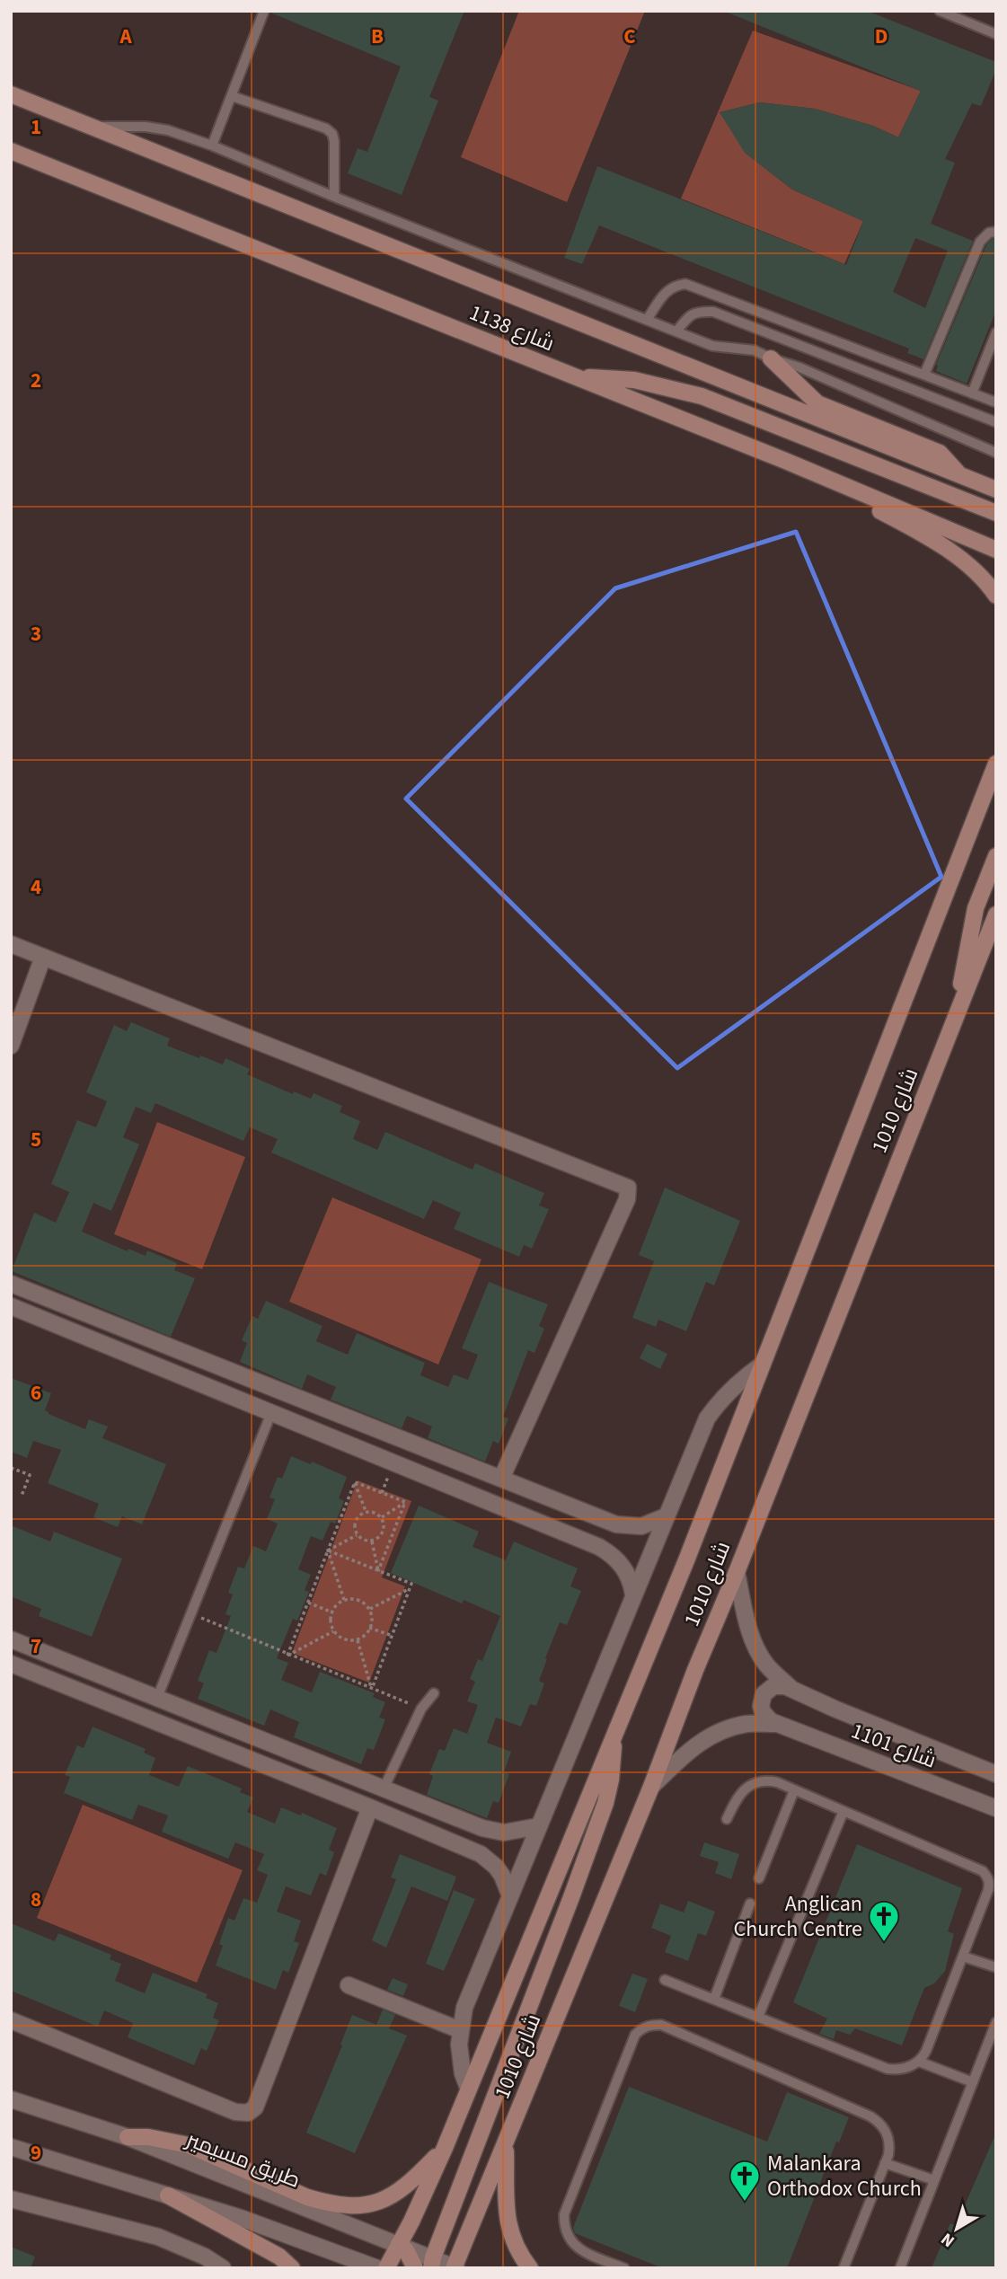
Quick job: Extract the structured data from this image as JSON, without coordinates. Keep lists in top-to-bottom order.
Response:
{
  "streets": {
    "street": [
      "شارع 1138",
      "شارع 1010",
      "شارع 1101",
      "طريق مسيمير"
    ]
  },
  "crossings": [
    ["شارع 1010", "شارع 1101"],
    ["شارع 1010", "طريق مسيمير"]
  ],
  "places": {
    "church": ["Anglican Church Centre", "Malankara Orthodox Church"]
  },
  "north": "bottom left",
  "grid": {
    "columns": [
      "A",
      "B",
      "C",
      "D"
    ],
    "rows": [
      "1",
      "2",
      "3",
      "4",
      "5",
      "6",
      "7",
      "8",
      "9"
    ]
  }
}
